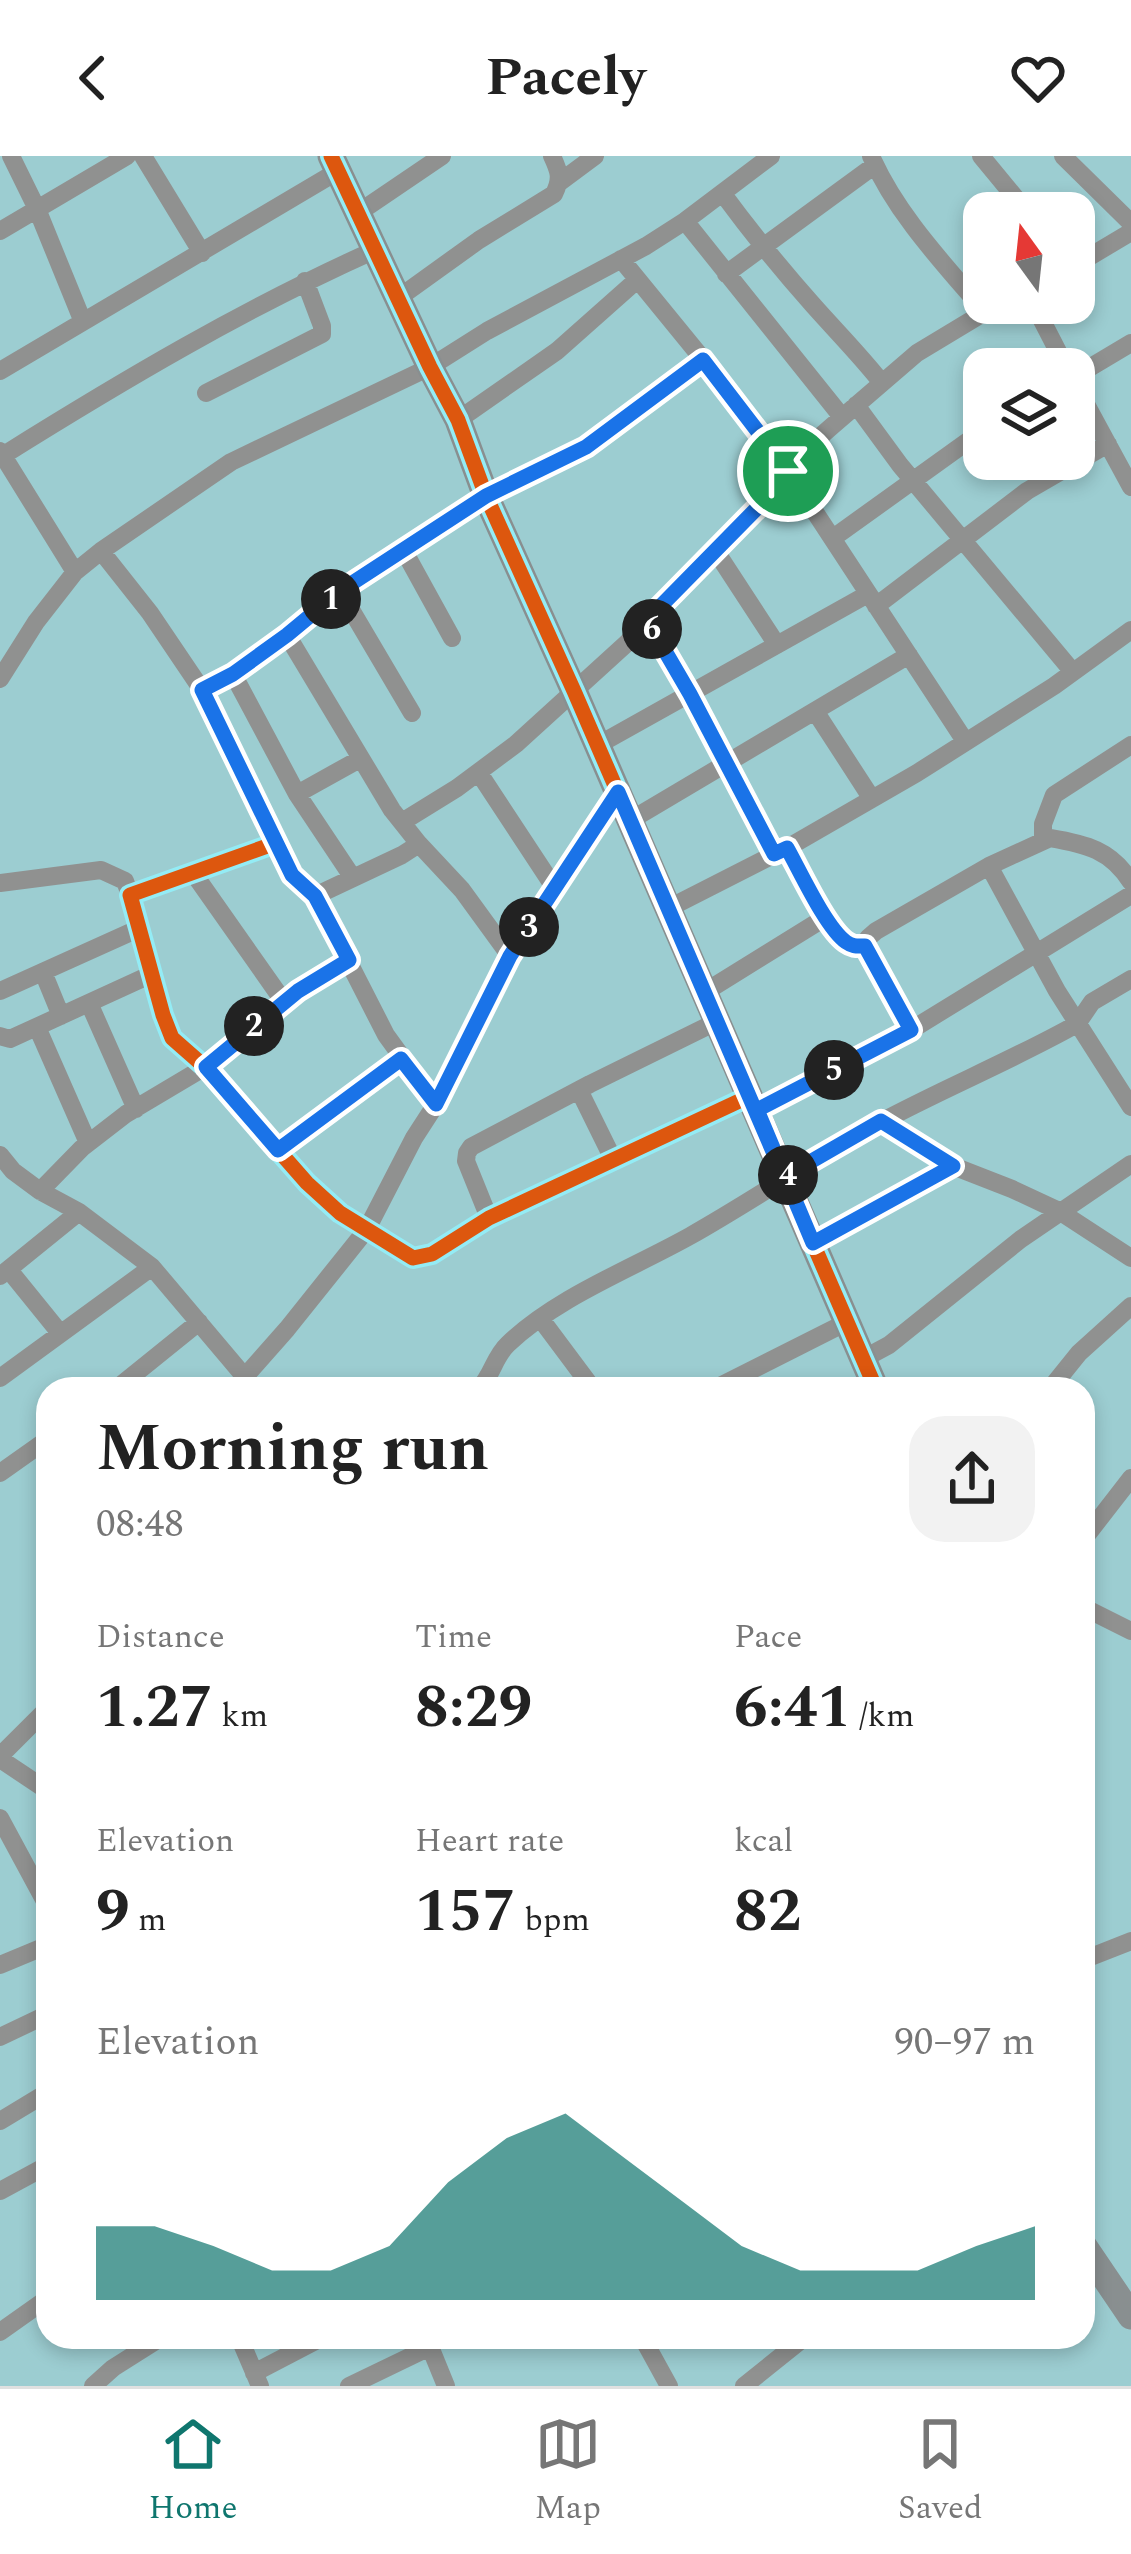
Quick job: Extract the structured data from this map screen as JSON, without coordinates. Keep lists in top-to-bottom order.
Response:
{
  "north": "top",
  "page": {
    "header": "Pacely",
    "pins": [
      "1",
      "6",
      "3",
      "2",
      "5",
      "4"
    ],
    "heading": ["Morning run", "08:48"],
    "stats": [
      ["Distance", "1.27 km"],
      ["Time", "8:29"],
      ["Pace", "6:41 /km"],
      ["Elevation", "9 m"],
      ["Heart rate", "157 bpm"],
      ["kcal", "82"]
    ],
    "chart": ["Elevation", "90–97 m"],
    "tabs": ["Home", "Map", "Saved"]
  }
}
